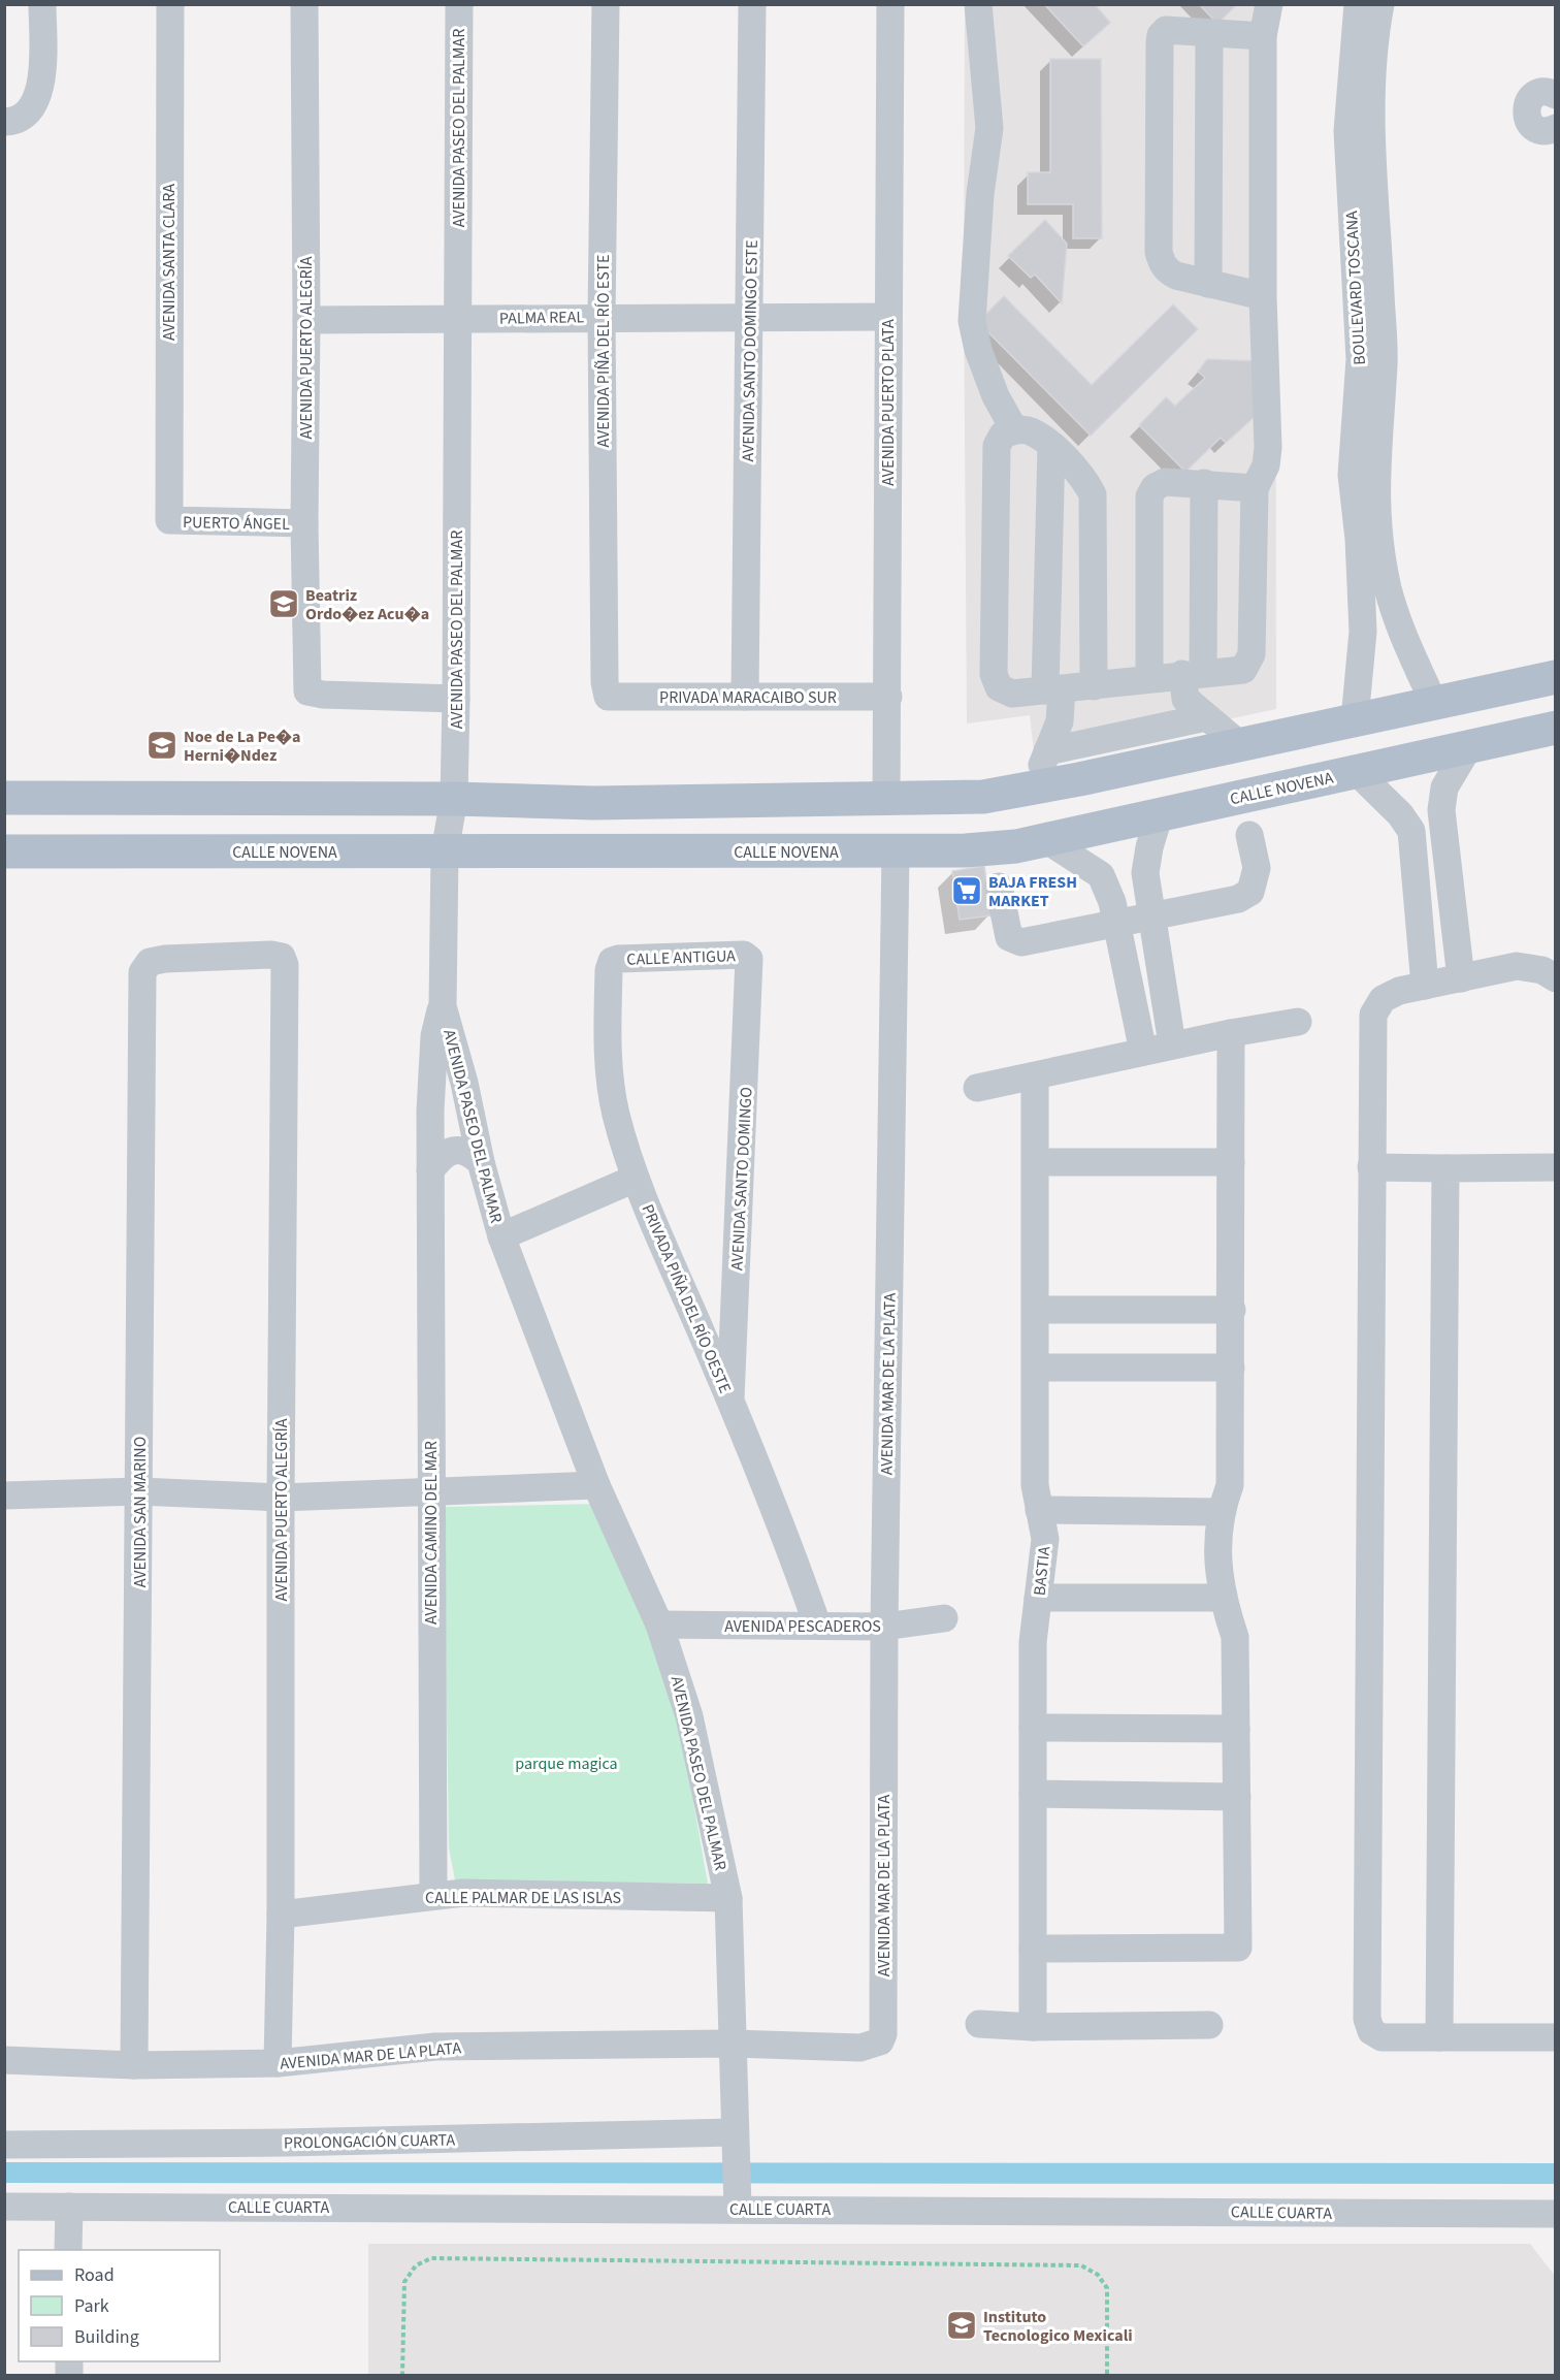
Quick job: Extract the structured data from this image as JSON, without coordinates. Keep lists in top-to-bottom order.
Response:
{
  "streets": {
    "main road": ["CALLE NOVENA"],
    "street": [
      "AVENIDA PASEO DEL PALMAR",
      "AVENIDA SANTA CLARA",
      "BOULEVARD TOSCANA",
      "PALMA REAL",
      "AVENIDA PUERTO ALEGRÍA",
      "AVENIDA PIÑA DEL RÍO ESTE",
      "AVENIDA SANTO DOMINGO ESTE",
      "AVENIDA PUERTO PLATA",
      "PUERTO ÁNGEL",
      "PRIVADA MARACAIBO SUR",
      "CALLE ANTIGUA",
      "AVENIDA SANTO DOMINGO",
      "PRIVADA PIÑA DEL RÍO OESTE",
      "AVENIDA MAR DE LA PLATA",
      "AVENIDA SAN MARINO",
      "AVENIDA CAMINO DEL MAR",
      "BASTIA",
      "AVENIDA PESCADEROS",
      "CALLE PALMAR DE LAS ISLAS",
      "PROLONGACIÓN CUARTA",
      "CALLE CUARTA"
    ]
  },
  "crossings": [
    ["AVENIDA PASEO DEL PALMAR", "PALMA REAL"],
    ["AVENIDA PASEO DEL PALMAR", "AVENIDA PUERTO ALEGRÍA"],
    ["AVENIDA PASEO DEL PALMAR", "CALLE NOVENA"],
    ["AVENIDA PASEO DEL PALMAR", "AVENIDA MAR DE LA PLATA"],
    ["AVENIDA PASEO DEL PALMAR", "AVENIDA CAMINO DEL MAR"],
    ["AVENIDA PASEO DEL PALMAR", "AVENIDA PESCADEROS"],
    ["AVENIDA PASEO DEL PALMAR", "CALLE PALMAR DE LAS ISLAS"],
    ["AVENIDA PASEO DEL PALMAR", "PROLONGACIÓN CUARTA"],
    ["AVENIDA PASEO DEL PALMAR", "CALLE CUARTA"],
    ["AVENIDA SANTA CLARA", "PUERTO ÁNGEL"],
    ["PALMA REAL", "AVENIDA PUERTO ALEGRÍA"],
    ["PALMA REAL", "AVENIDA PIÑA DEL RÍO ESTE"],
    ["PALMA REAL", "AVENIDA SANTO DOMINGO ESTE"],
    ["PALMA REAL", "AVENIDA PUERTO PLATA"],
    ["AVENIDA PUERTO ALEGRÍA", "PUERTO ÁNGEL"],
    ["AVENIDA PUERTO ALEGRÍA", "AVENIDA MAR DE LA PLATA"],
    ["AVENIDA PUERTO ALEGRÍA", "AVENIDA SAN MARINO"],
    ["AVENIDA PUERTO ALEGRÍA", "CALLE PALMAR DE LAS ISLAS"],
    ["AVENIDA PIÑA DEL RÍO ESTE", "PRIVADA MARACAIBO SUR"],
    ["AVENIDA SANTO DOMINGO ESTE", "PRIVADA MARACAIBO SUR"],
    ["AVENIDA PUERTO PLATA", "PRIVADA MARACAIBO SUR"],
    ["CALLE NOVENA", "AVENIDA MAR DE LA PLATA"],
    ["CALLE ANTIGUA", "AVENIDA SANTO DOMINGO"],
    ["CALLE ANTIGUA", "PRIVADA PIÑA DEL RÍO OESTE"],
    ["AVENIDA SANTO DOMINGO", "PRIVADA PIÑA DEL RÍO OESTE"],
    ["PRIVADA PIÑA DEL RÍO OESTE", "AVENIDA PESCADEROS"],
    ["AVENIDA MAR DE LA PLATA", "AVENIDA SAN MARINO"],
    ["AVENIDA MAR DE LA PLATA", "AVENIDA PESCADEROS"],
    ["AVENIDA CAMINO DEL MAR", "CALLE PALMAR DE LAS ISLAS"]
  ],
  "parks": ["parque magica"],
  "places": {
    "school or university": ["Beatriz Ordo�ez Acu�a", "Noe de La Pe�a Herni�Ndez", "Instituto Tecnologico Mexicali"],
    "supermarket": ["BAJA FRESH MARKET"]
  },
  "legend": ["Road", "Park", "Building"]
}
